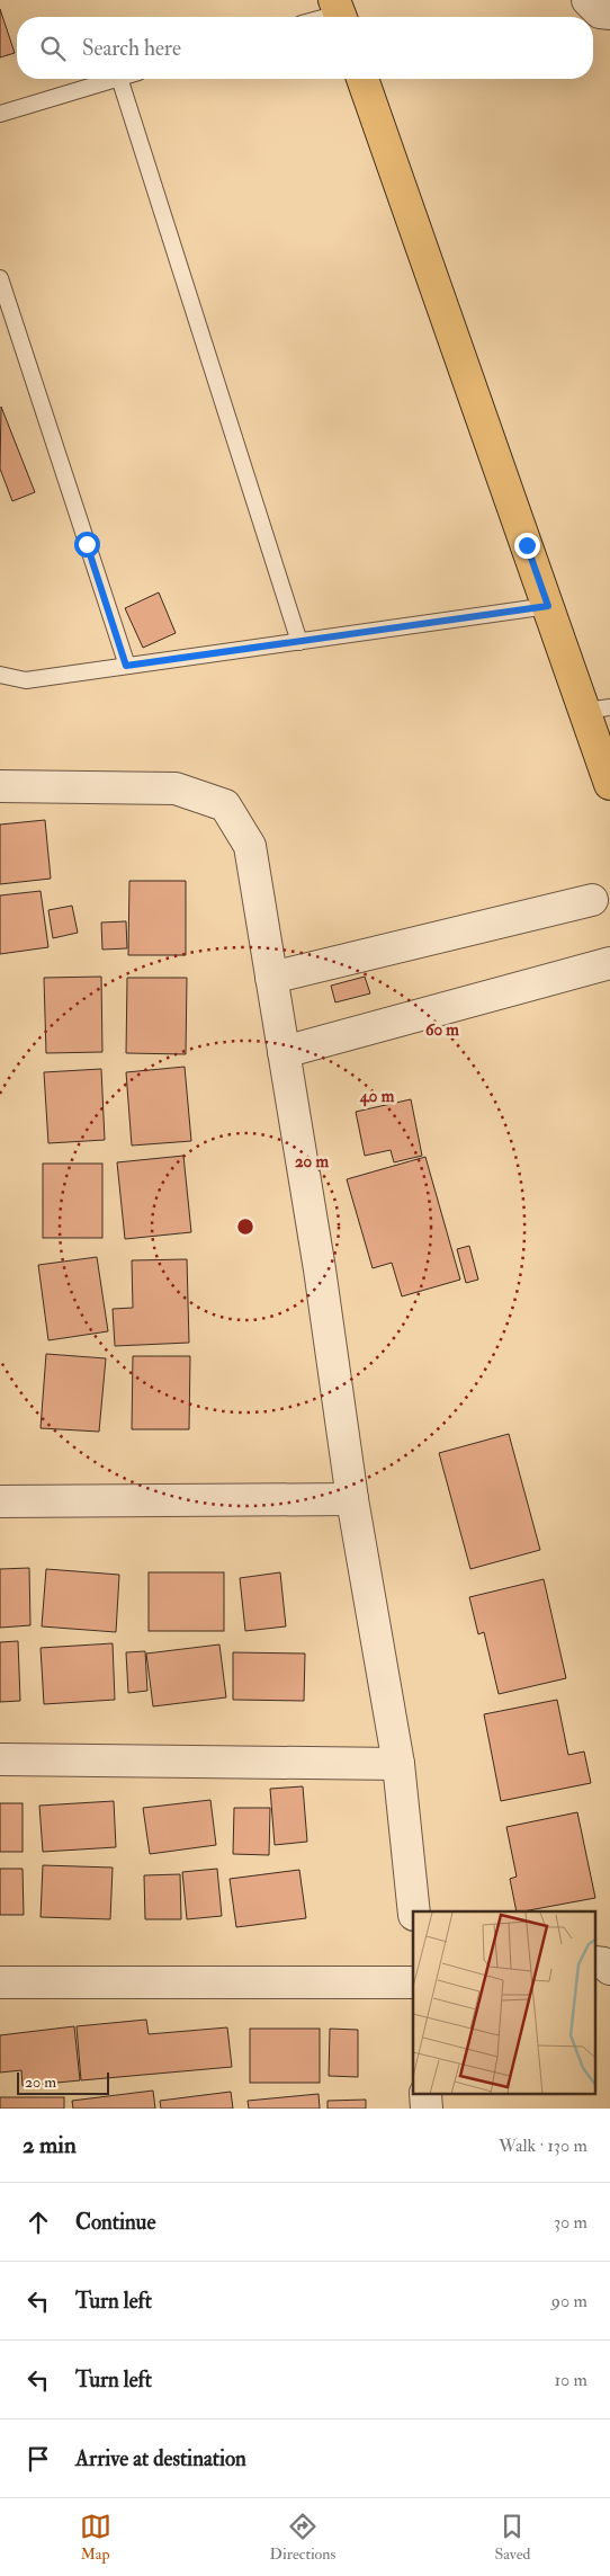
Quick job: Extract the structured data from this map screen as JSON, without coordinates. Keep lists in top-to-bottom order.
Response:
{
  "scale_bar": "20 m",
  "page": {
    "search": "Search here",
    "scale": "20 m",
    "heading": ["2 min", "Walk · 130 m"],
    "list": [
      ["Continue", "30 m"],
      ["Turn left", "90 m"],
      ["Turn left", "10 m"],
      "Arrive at destination"
    ],
    "nav": ["Map", "Directions", "Saved"]
  },
  "rings": ["60 m", "40 m", "20 m"]
}
